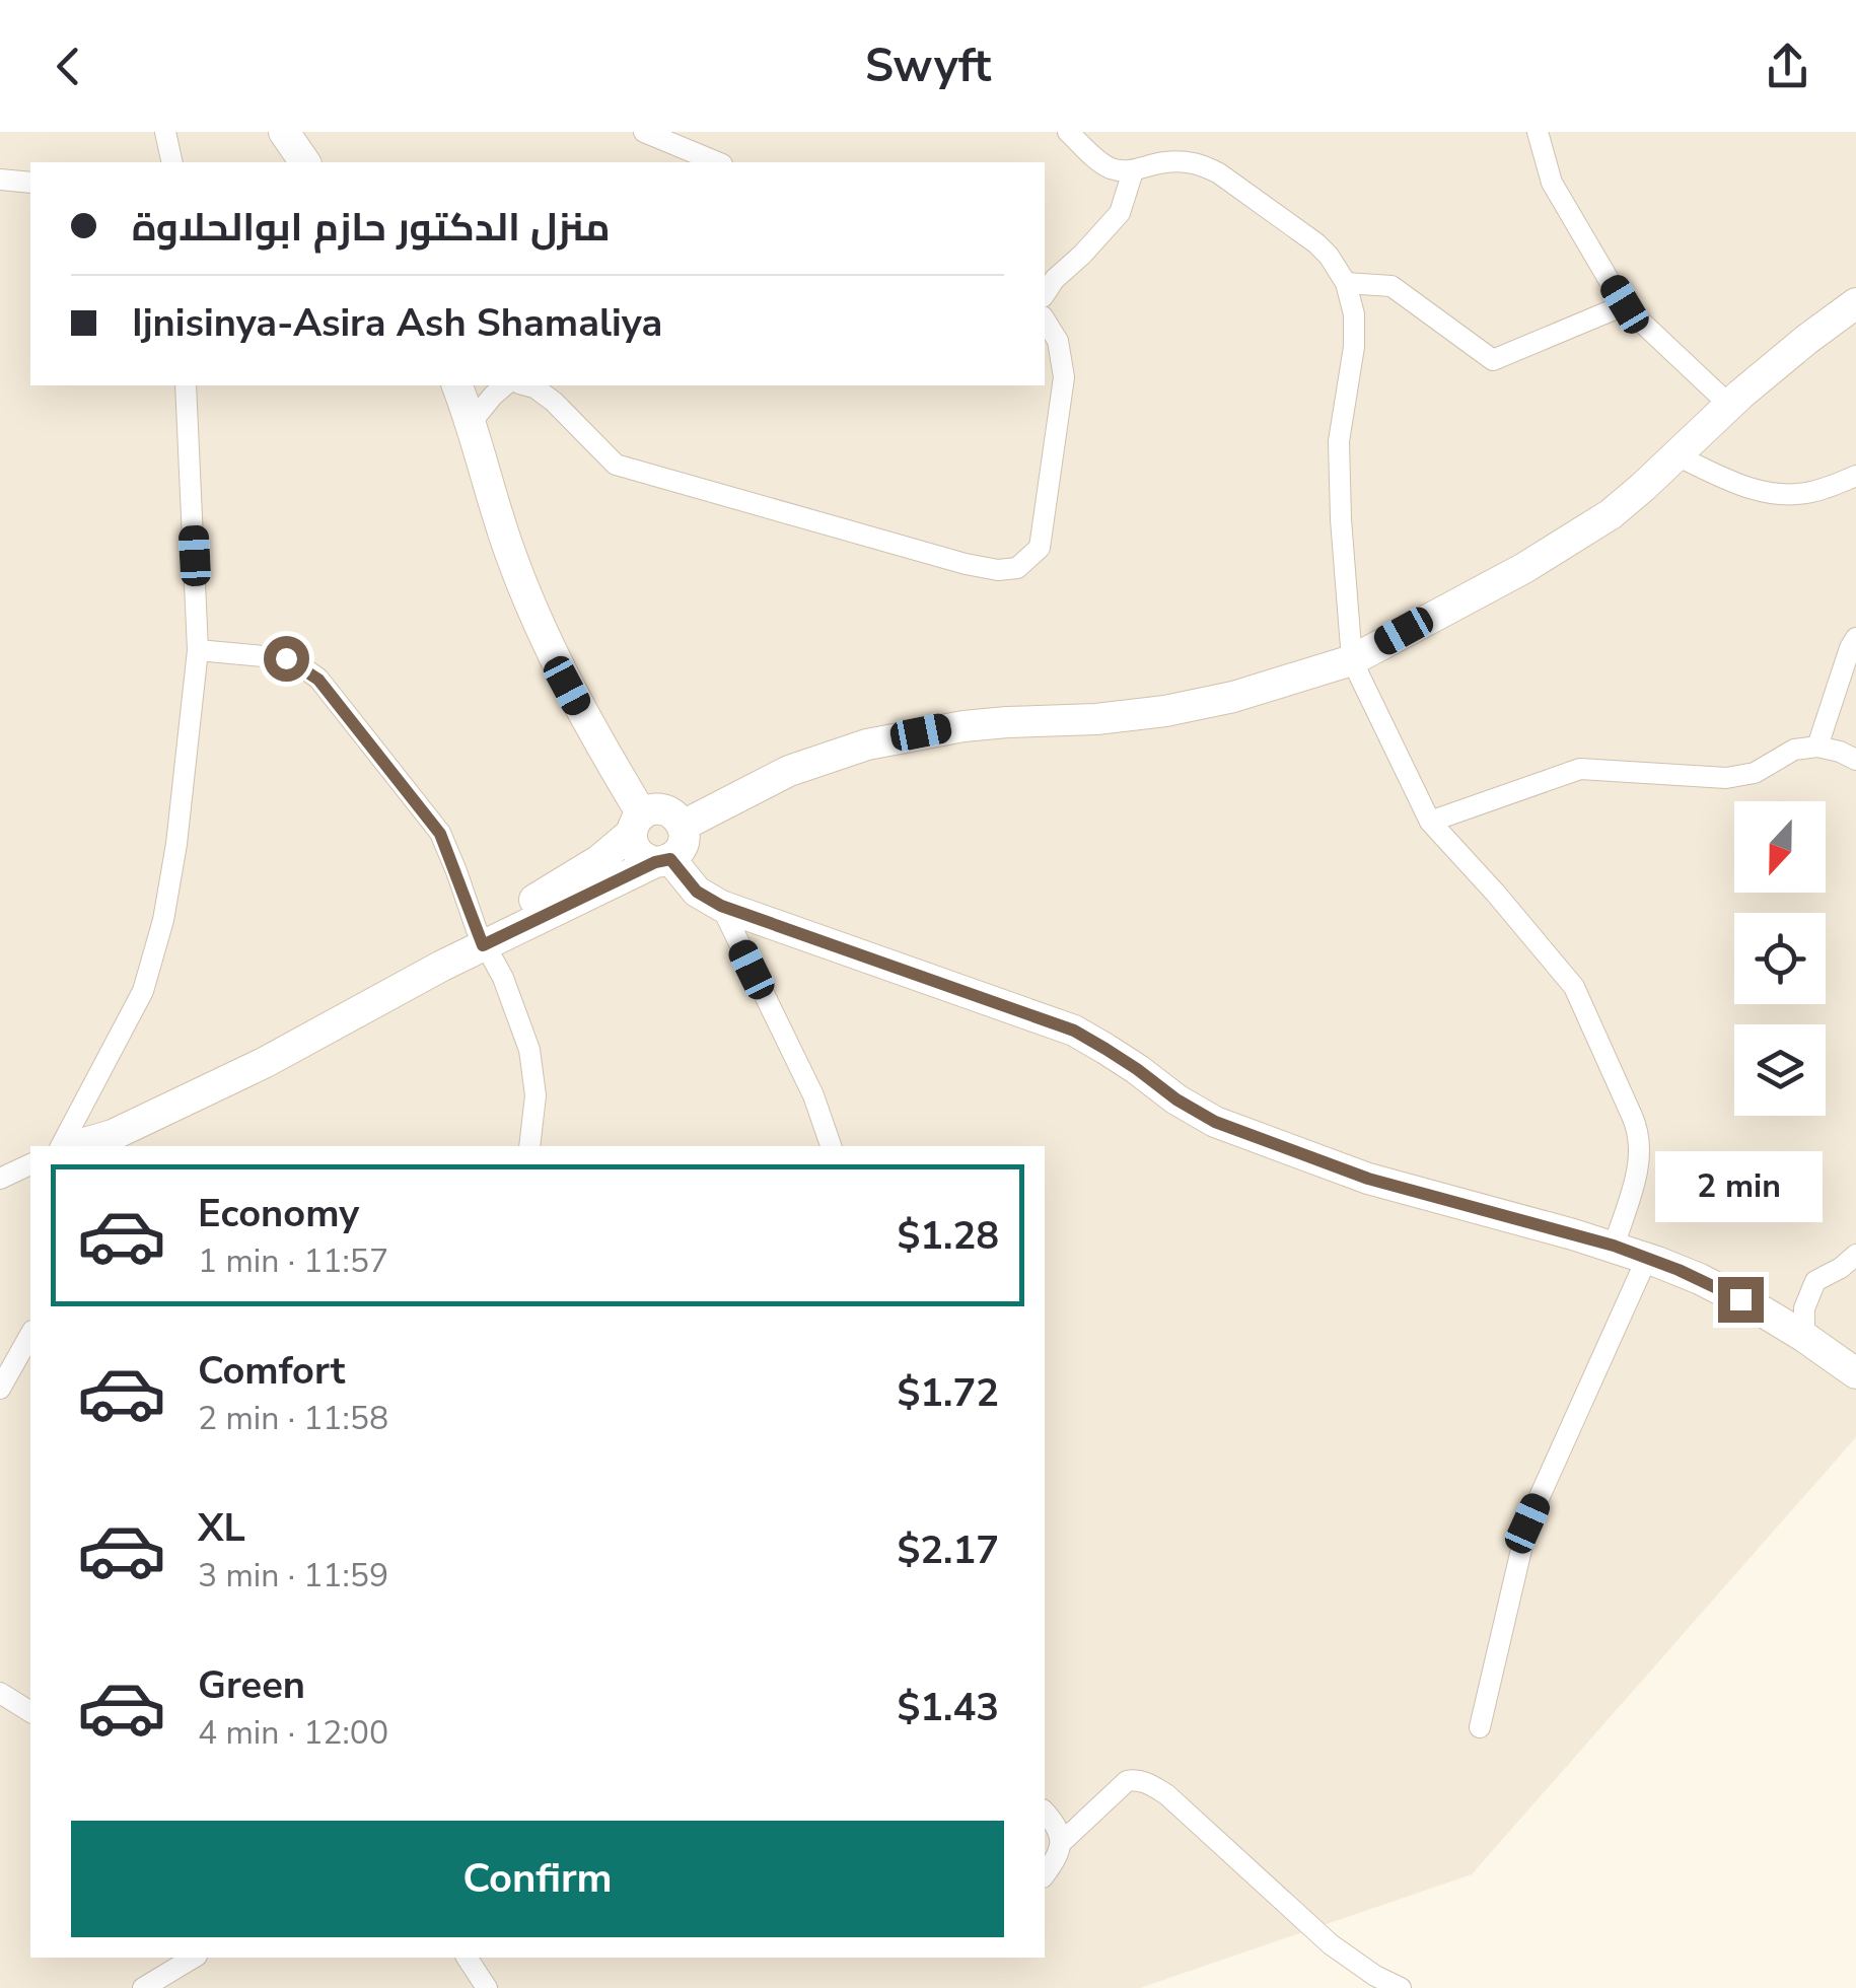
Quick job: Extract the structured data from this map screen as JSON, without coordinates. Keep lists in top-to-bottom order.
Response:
{
  "north": "bottom",
  "page": {
    "header": "Swyft",
    "banner": ["منزل الدكتور حازم ابوالحلاوة", "Ijnisinya-Asira Ash Shamaliya"],
    "bubble": "2 min",
    "list": [
      {
        "name": "Economy",
        "note": "1 min · 11:57",
        "value": "$1.28"
      },
      {
        "name": "Comfort",
        "note": "2 min · 11:58",
        "value": "$1.72"
      },
      {
        "name": "XL",
        "note": "3 min · 11:59",
        "value": "$2.17"
      },
      {
        "name": "Green",
        "note": "4 min · 12:00",
        "value": "$1.43"
      }
    ],
    "buttons": "Confirm"
  }
}
